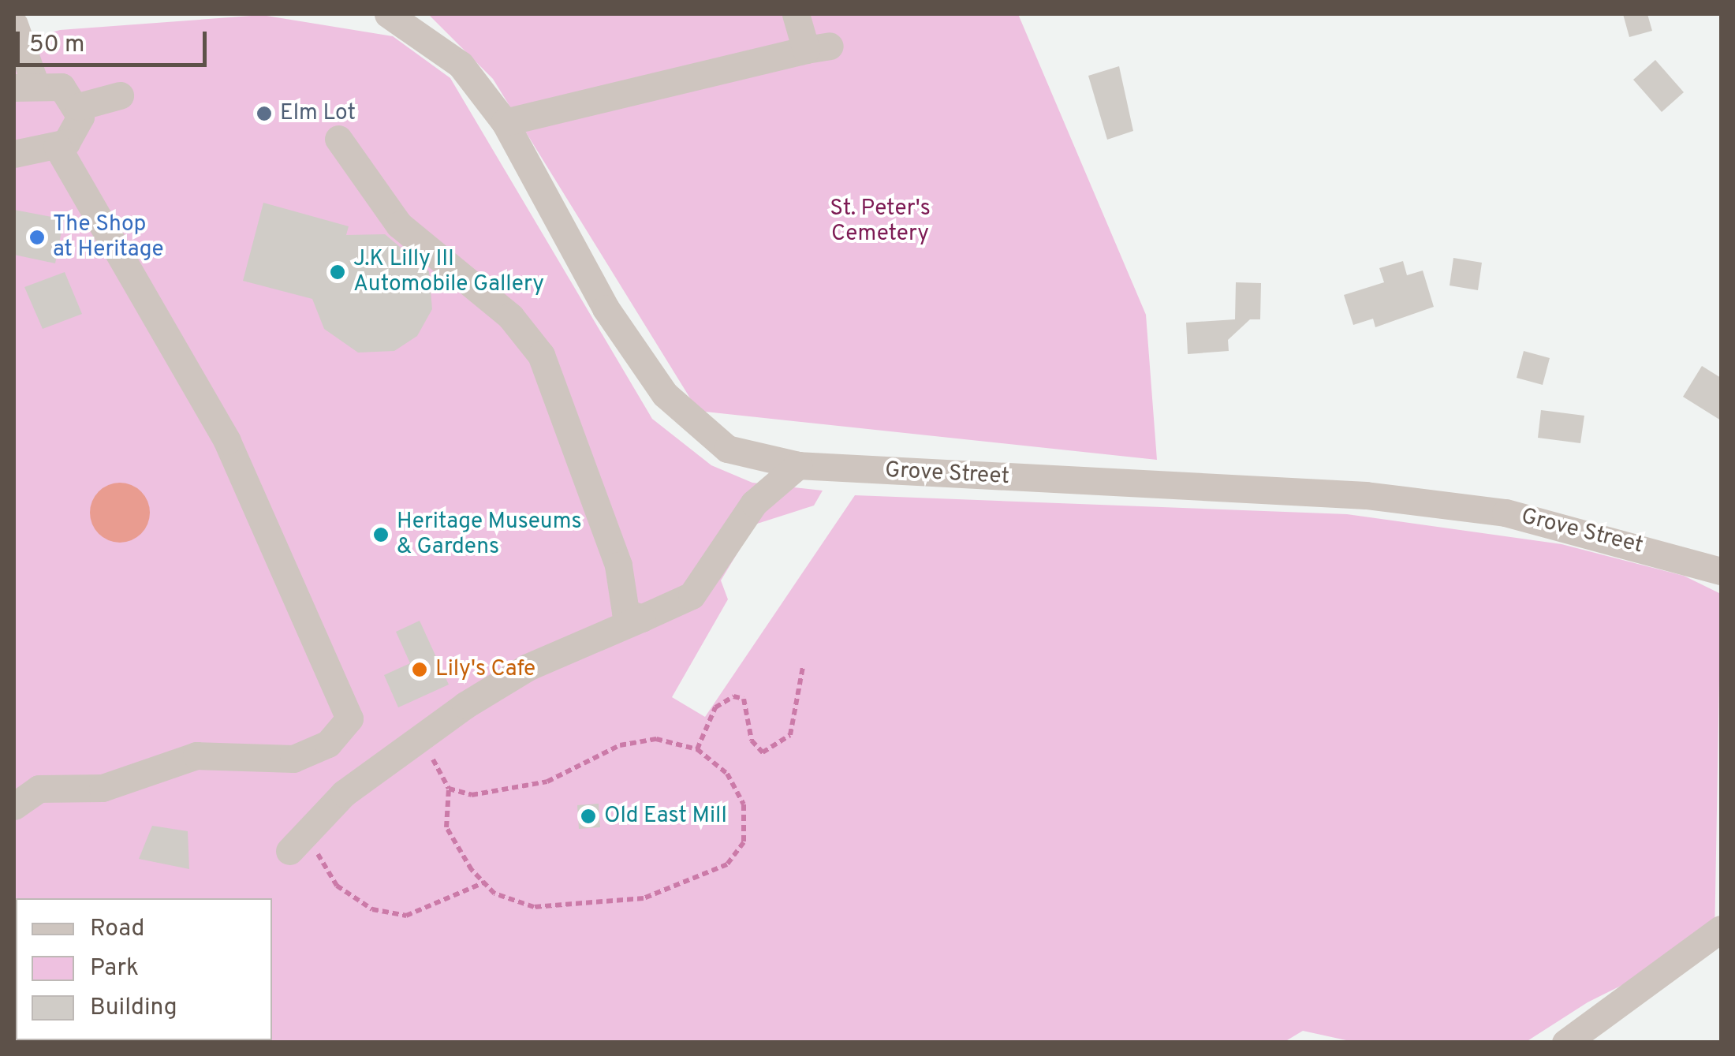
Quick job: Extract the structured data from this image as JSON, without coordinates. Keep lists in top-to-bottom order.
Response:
{
  "streets": {
    "street": ["Grove Street"]
  },
  "parks": ["St. Peter's Cemetery"],
  "places": [
    "Elm Lot",
    "The Shop at Heritage",
    "J.K Lilly III Automobile Gallery",
    "Heritage Museums & Gardens",
    "Lily's Cafe",
    "Old East Mill"
  ],
  "legend": ["Road", "Park", "Building"],
  "scale_bar": "50 m"
}
